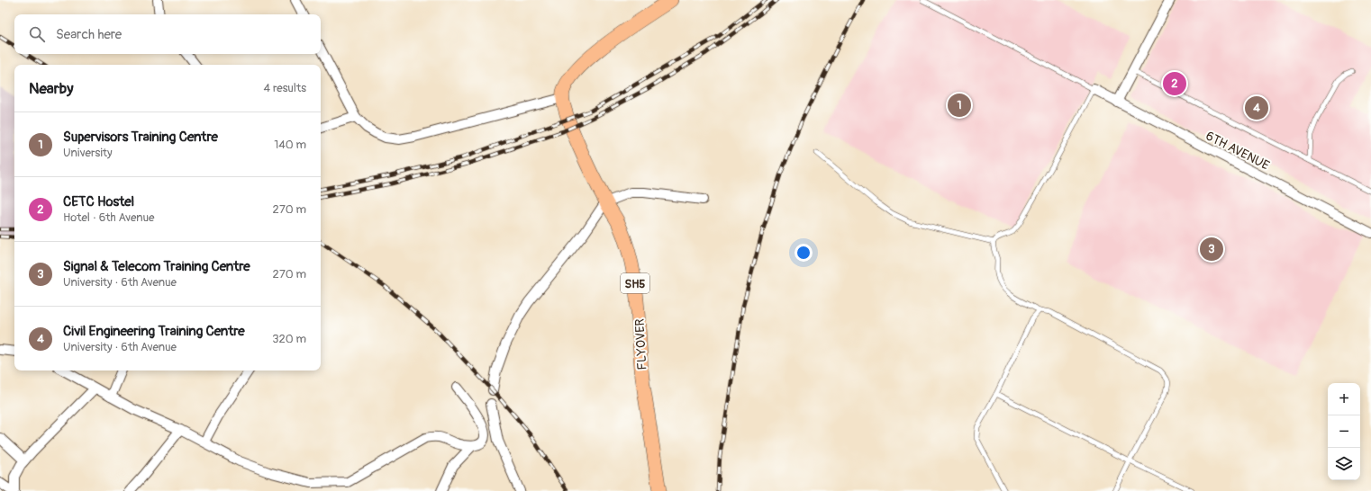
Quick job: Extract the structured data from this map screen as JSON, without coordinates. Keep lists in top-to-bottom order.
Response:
{
  "streets": {
    "main road": ["SH5", "FLYOVER"],
    "street": ["6TH AVENUE"]
  },
  "crossings": [
    ["SH5", "FLYOVER"]
  ],
  "page": {
    "search": "Search here",
    "heading": ["Nearby", "4 results"],
    "pins": [
      "2",
      "1",
      "4",
      "3"
    ],
    "list": [
      {
        "mark": "1",
        "name": "Supervisors Training Centre",
        "note": "University",
        "value": "140 m"
      },
      {
        "mark": "2",
        "name": "CETC Hostel",
        "note": "Hotel · 6th Avenue",
        "value": "270 m"
      },
      {
        "mark": "3",
        "name": "Signal & Telecom Training Centre",
        "note": "University · 6th Avenue",
        "value": "270 m"
      },
      {
        "mark": "4",
        "name": "Civil Engineering Training Centre",
        "note": "University · 6th Avenue",
        "value": "320 m"
      }
    ],
    "map_buttons": ["+", "−"]
  }
}
